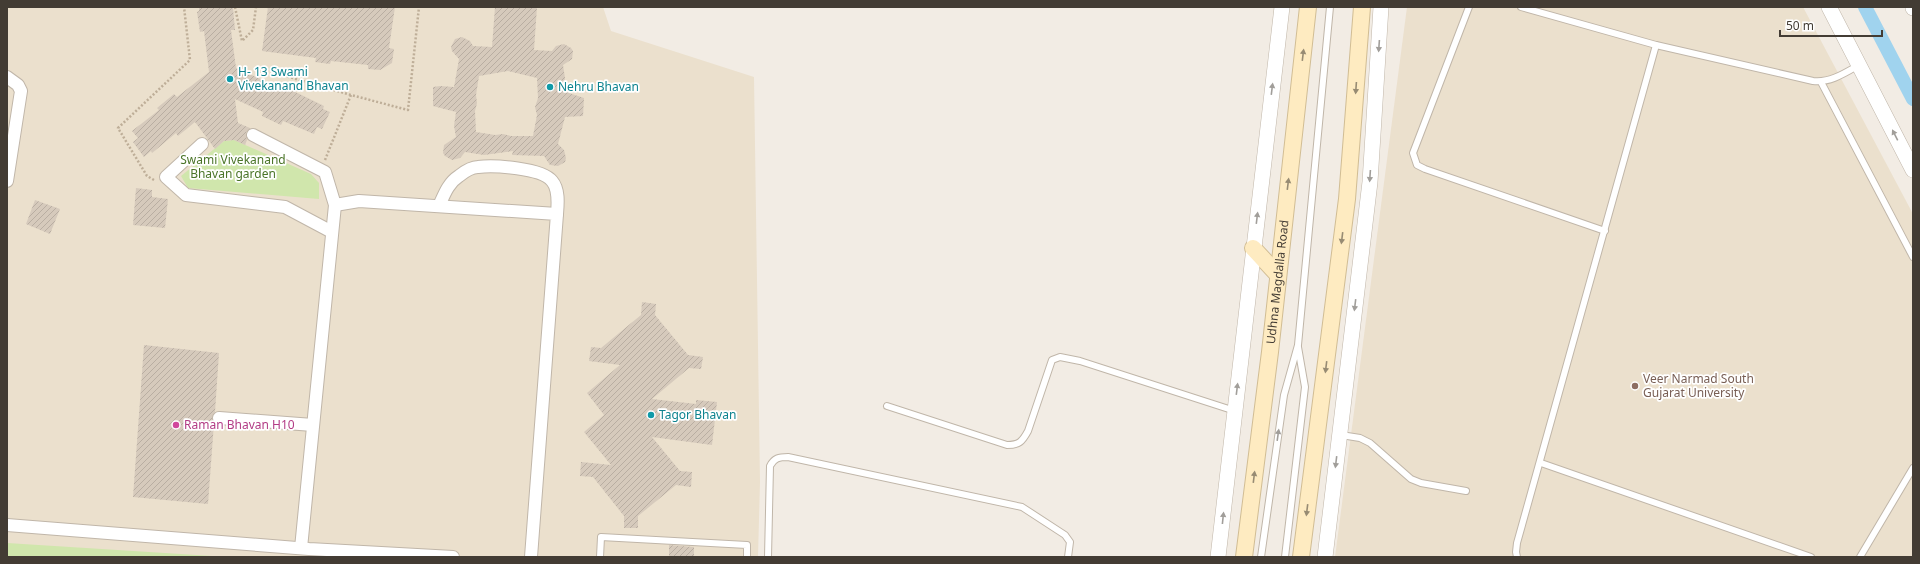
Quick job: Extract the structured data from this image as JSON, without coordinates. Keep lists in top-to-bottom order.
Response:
{
  "streets": {
    "main road": ["Udhna Magdalla Road"]
  },
  "parks": ["Swami Vivekanand Bhavan garden"],
  "places": [
    "H- 13 Swami Vivekanand Bhavan",
    "Nehru Bhavan",
    "Veer Narmad South Gujarat University",
    "Tagor Bhavan",
    "Raman Bhavan H10"
  ],
  "scale_bar": "50 m"
}
